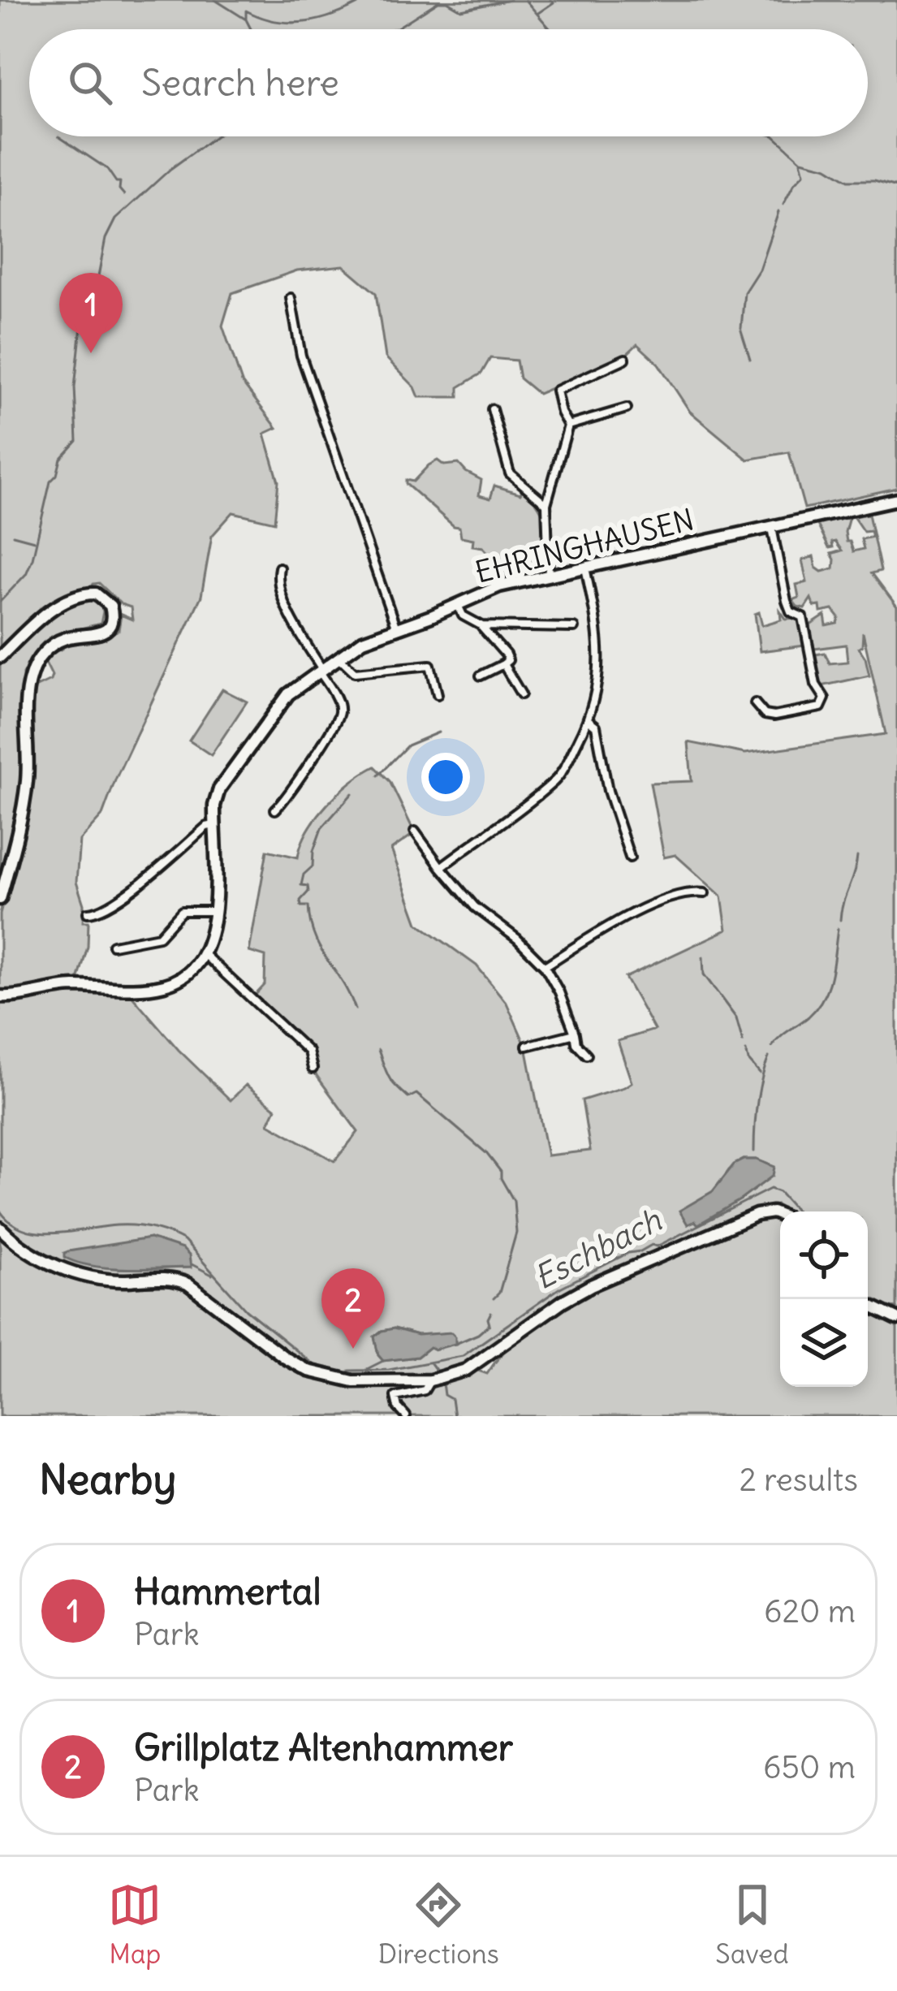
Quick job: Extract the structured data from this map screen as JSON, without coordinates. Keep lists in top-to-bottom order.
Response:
{
  "streets": {
    "main road": ["EHRINGHAUSEN"]
  },
  "water": ["Eschbach"],
  "page": {
    "search": "Search here",
    "pins": ["1", "2"],
    "heading": ["Nearby", "2 results"],
    "list": [
      {
        "mark": "1",
        "name": "Hammertal",
        "note": "Park",
        "value": "620 m"
      },
      {
        "mark": "2",
        "name": "Grillplatz Altenhammer",
        "note": "Park",
        "value": "650 m"
      }
    ],
    "nav": ["Map", "Directions", "Saved"]
  }
}
